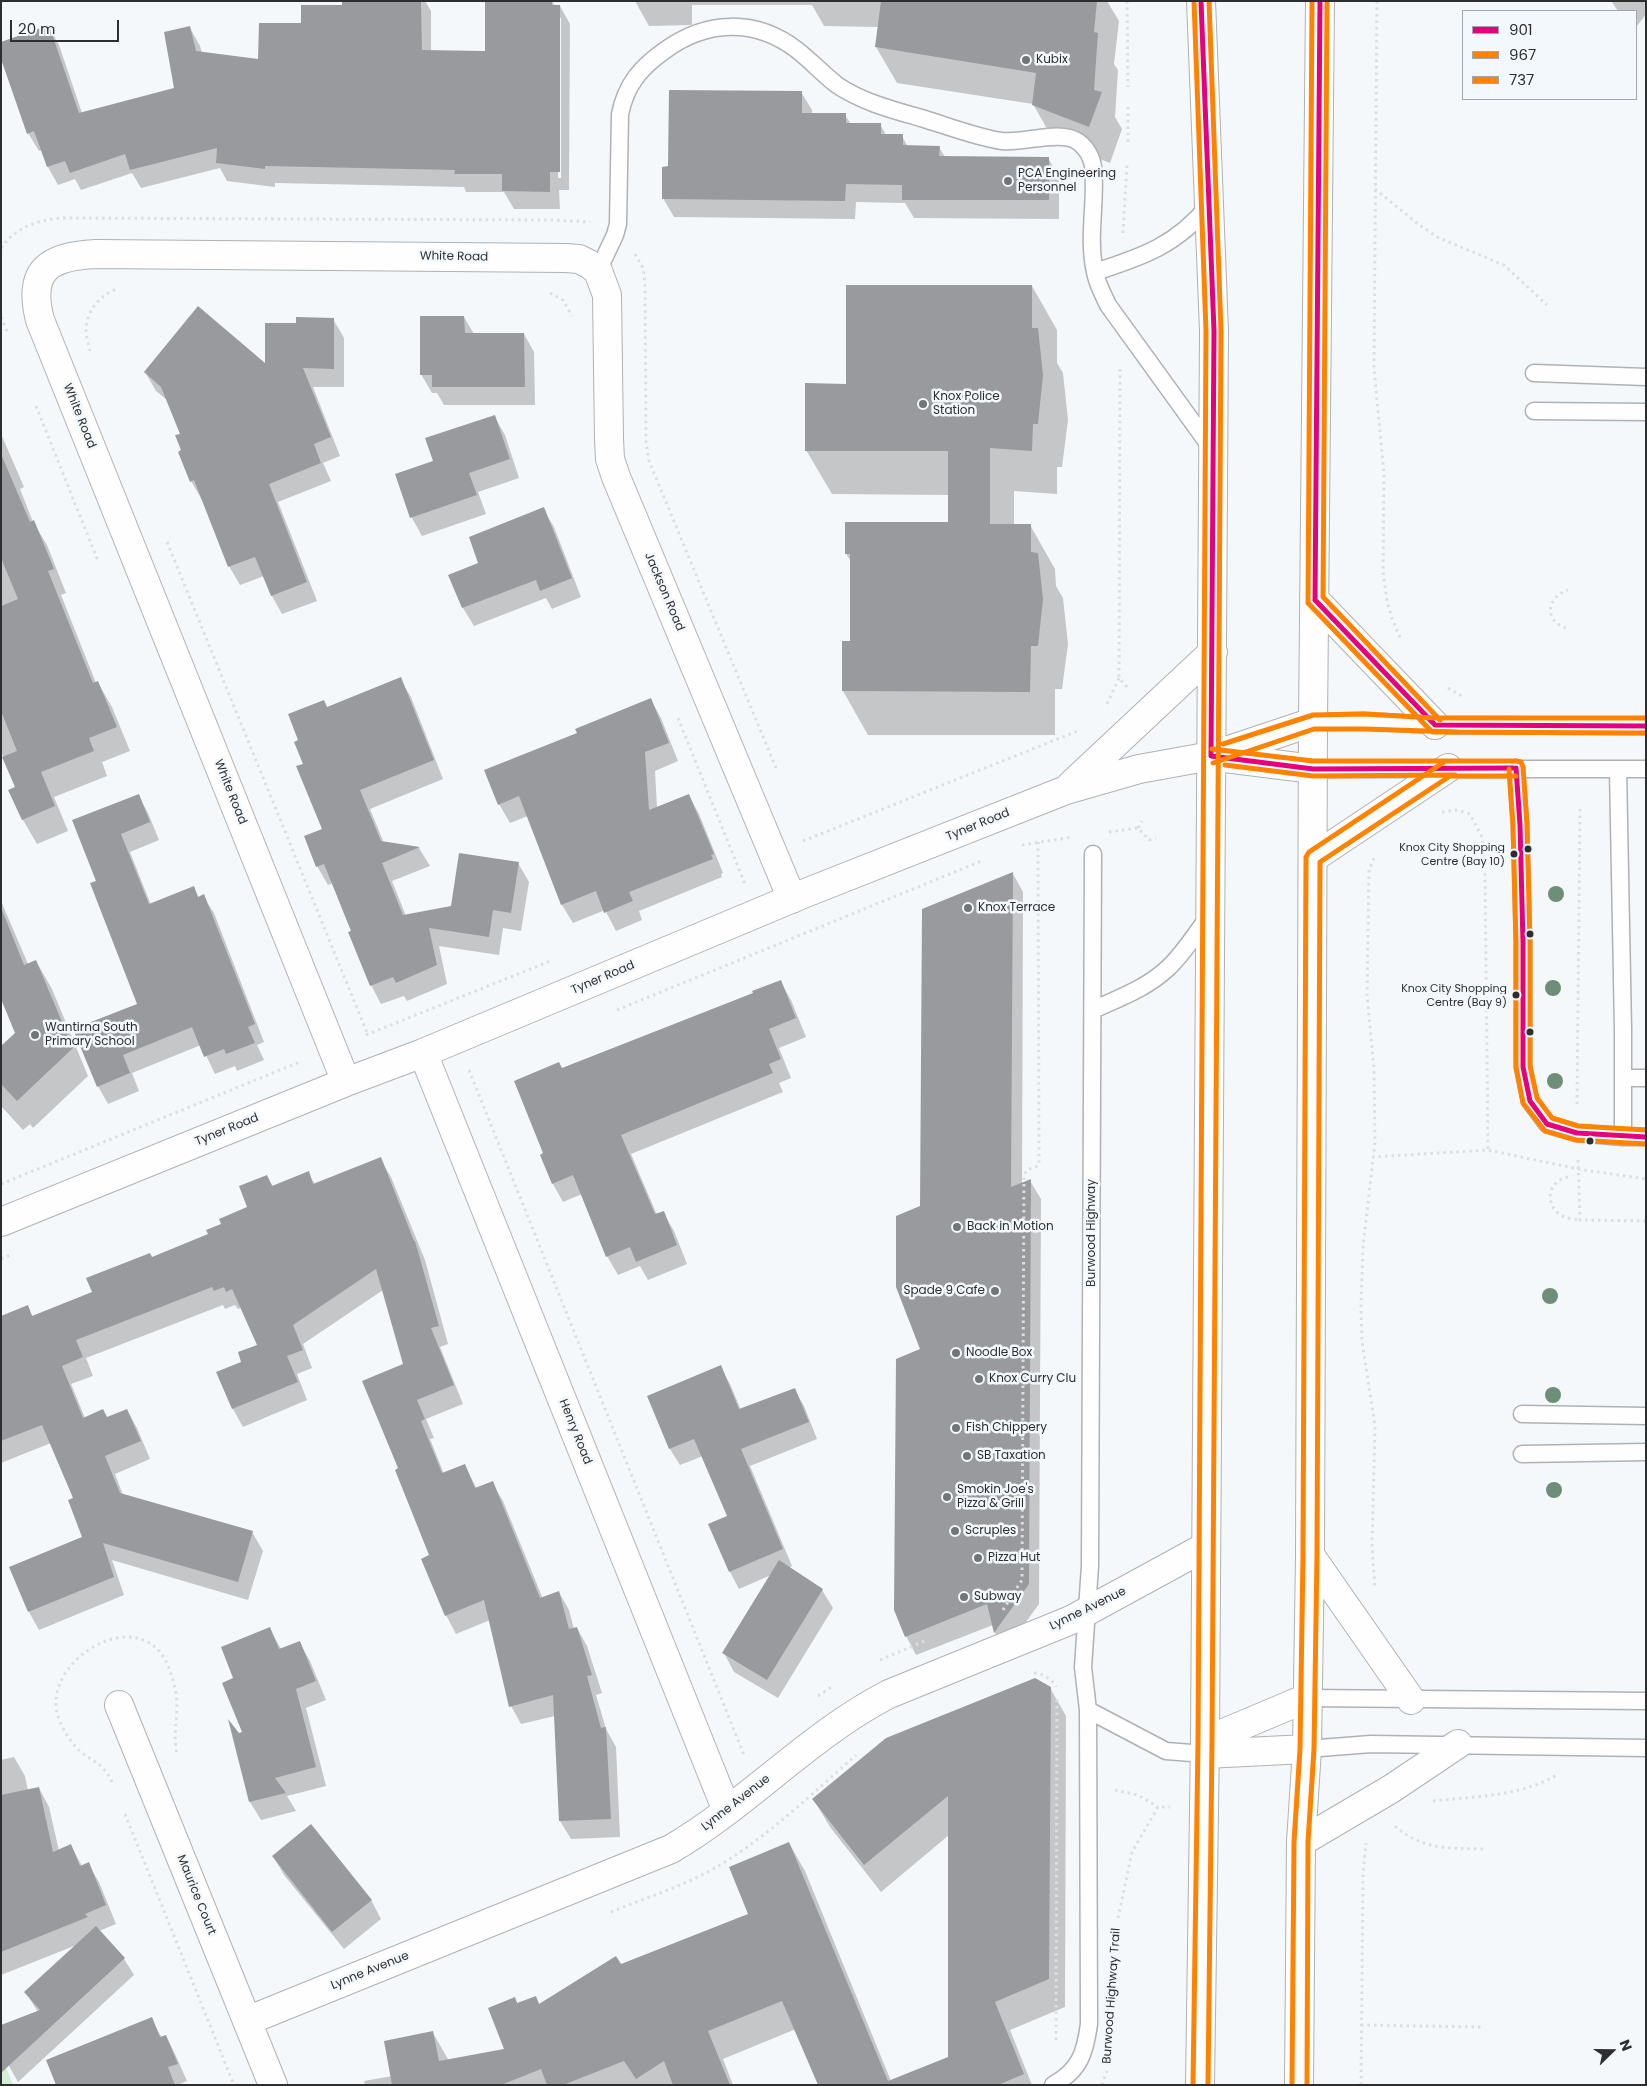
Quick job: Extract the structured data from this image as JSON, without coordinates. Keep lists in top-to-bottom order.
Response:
{
  "streets": {
    "main road": [
      "White Road",
      "Jackson Road",
      "Tyner Road",
      "Henry Road",
      "Lynne Avenue",
      "Maurice Court"
    ],
    "lane": ["Burwood Highway"],
    "path": ["Burwood Highway Trail"]
  },
  "crossings": [
    ["White Road", "Jackson Road"],
    ["White Road", "Tyner Road"],
    ["Jackson Road", "Tyner Road"],
    ["Tyner Road", "Henry Road"],
    ["Burwood Highway", "Lynne Avenue"],
    ["Henry Road", "Lynne Avenue"],
    ["Lynne Avenue", "Maurice Court"]
  ],
  "places": [
    "Kubix",
    "PCA Engineering Personnel",
    "Knox Police Station",
    "Knox City Shopping Centre (Bay 10)",
    "Knox Terrace",
    "Knox City Shopping Centre (Bay 9)",
    "Wantirna South Primary School",
    "Back in Motion",
    "Spade 9 Cafe",
    "Noodle Box",
    "Knox Curry Clu",
    "Fish Chippery",
    "SB Taxation",
    "Smokin Joe's Pizza & Grill",
    "Scruples",
    "Pizza Hut",
    "Subway"
  ],
  "lines": ["transit line 901", "transit line 967", "transit line 737"],
  "legend": ["901", "967", "737"],
  "scale_bar": "20 m",
  "north": "right"
}
